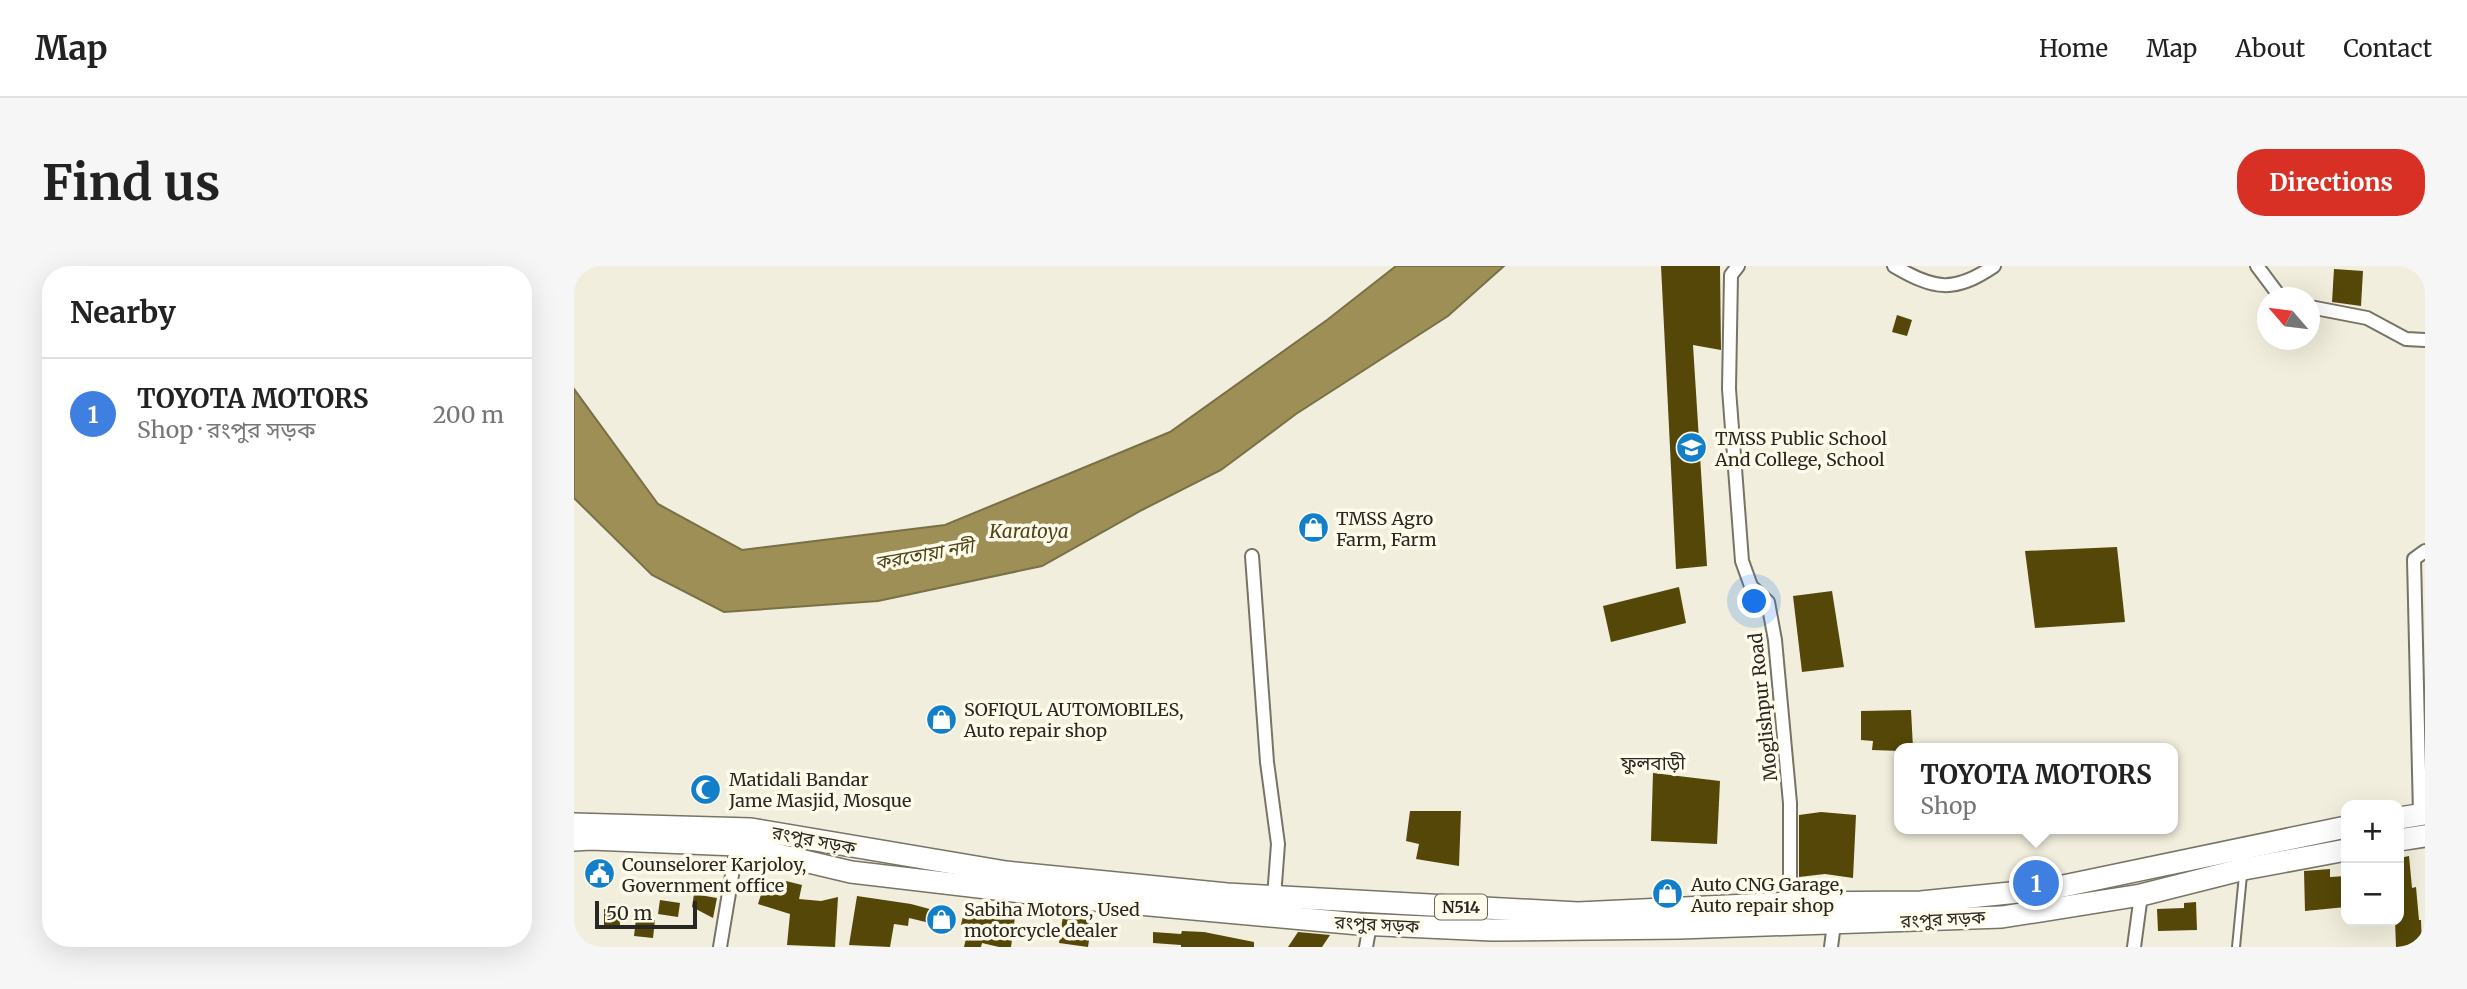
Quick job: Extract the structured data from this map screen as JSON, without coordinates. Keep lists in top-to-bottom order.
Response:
{
  "streets": {
    "highway": ["রংপুর সড়ক", "N514"],
    "street": ["Moglishpur Road"]
  },
  "crossings": [
    ["Moglishpur Road", "রংপুর সড়ক"]
  ],
  "districts": ["ফুলবাড়ী"],
  "water": ["Karatoya", "করতোয়া নদী"],
  "places": {
    "school or university": ["TMSS Public School And College, School"],
    "shop": [
      "TMSS Agro Farm, Farm",
      "SOFIQUL AUTOMOBILES, Auto repair shop",
      "Auto CNG Garage, Auto repair shop",
      "Sabiha Motors, Used motorcycle dealer"
    ],
    "mosque": ["Matidali Bandar Jame Masjid, Mosque"],
    "public building": ["Counselorer Karjoloy, Government office"]
  },
  "scale_bar": "50 m",
  "north": "top left",
  "page": {
    "header": "Map",
    "nav": [
      "Home",
      "Map",
      "About",
      "Contact"
    ],
    "buttons": "Directions",
    "title": "Find us",
    "heading": "Nearby",
    "list": [
      {
        "mark": "1",
        "name": "TOYOTA MOTORS",
        "note": "Shop · রংপুর সড়ক",
        "value": "200 m"
      }
    ],
    "popup": ["TOYOTA MOTORS", "Shop"],
    "map_buttons": ["+", "−"],
    "pins": "1",
    "scale": "50 m"
  }
}
